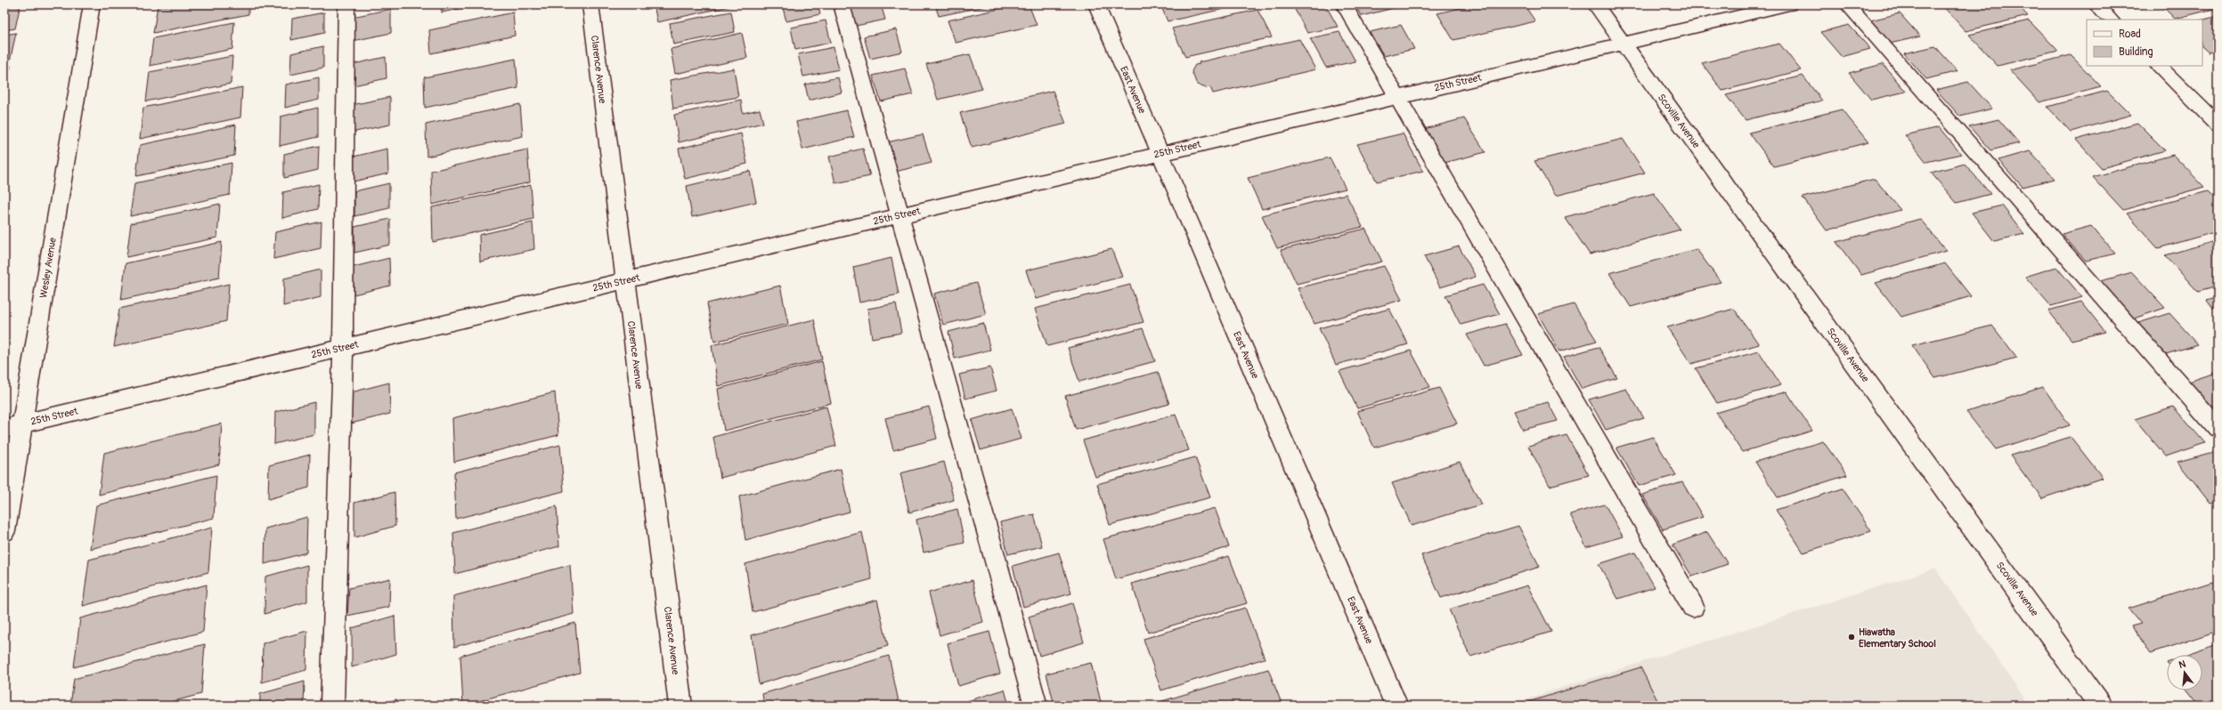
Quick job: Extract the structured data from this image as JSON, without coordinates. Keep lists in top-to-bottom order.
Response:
{
  "streets": {
    "street": [
      "Clarence Avenue",
      "25th Street",
      "East Avenue",
      "Scoville Avenue",
      "Wesley Avenue"
    ]
  },
  "crossings": [
    ["Clarence Avenue", "25th Street"],
    ["25th Street", "East Avenue"],
    ["25th Street", "Scoville Avenue"],
    ["25th Street", "Wesley Avenue"]
  ],
  "places": ["Hiawatha Elementary School"],
  "legend": ["Road", "Building"],
  "north": "top"
}
